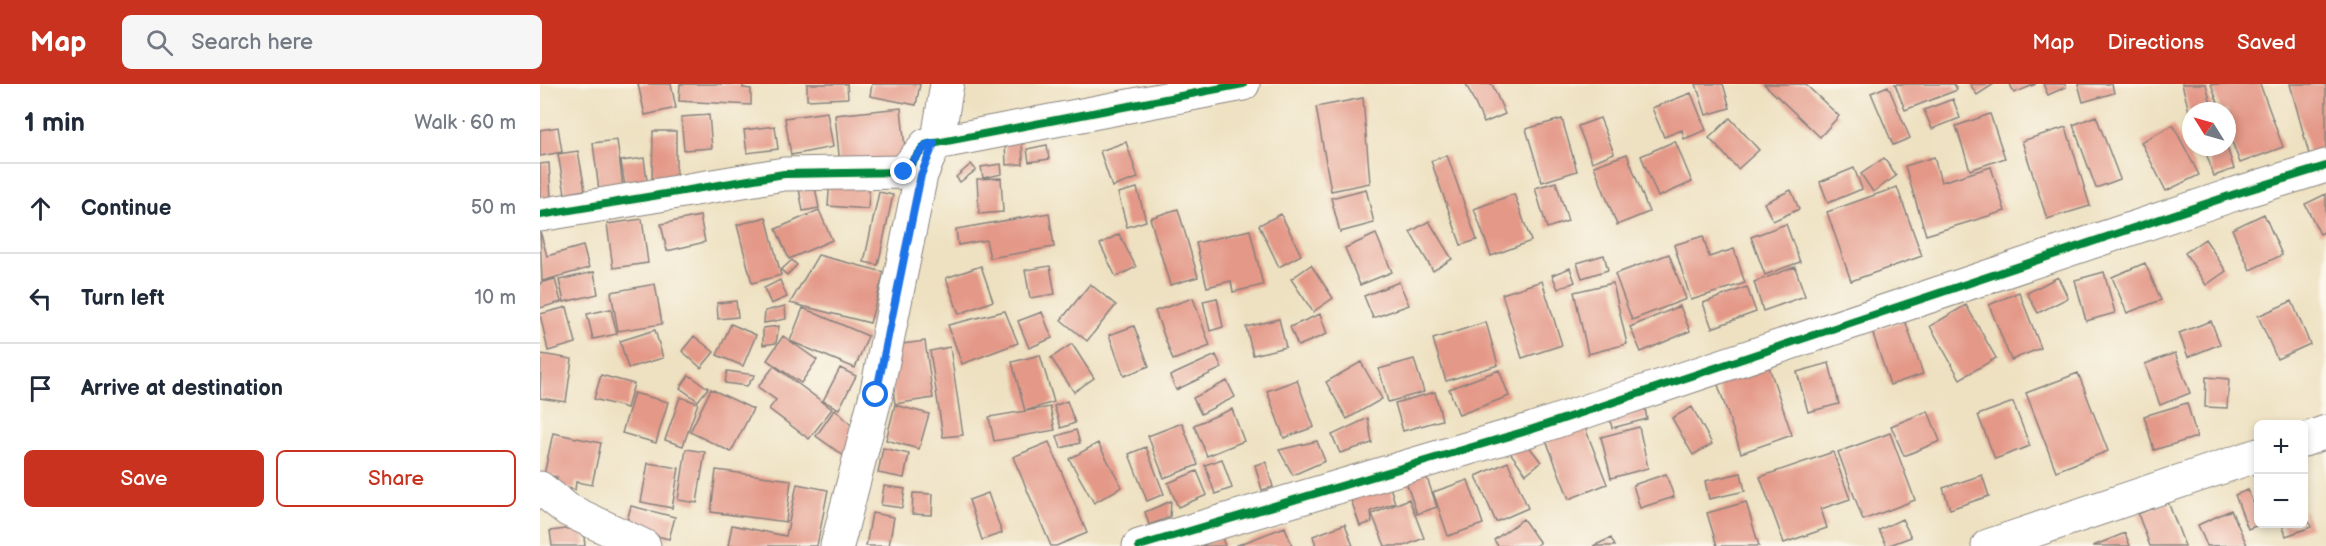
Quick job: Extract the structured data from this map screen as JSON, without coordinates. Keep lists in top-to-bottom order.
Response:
{
  "north": "top left",
  "page": {
    "header": "Map",
    "search": "Search here",
    "nav": ["Map", "Directions", "Saved"],
    "heading": ["1 min", "Walk · 60 m"],
    "list": [
      ["Continue", "50 m"],
      ["Turn left", "10 m"],
      "Arrive at destination"
    ],
    "map_buttons": ["+", "−"],
    "buttons": ["Save", "Share"]
  }
}
